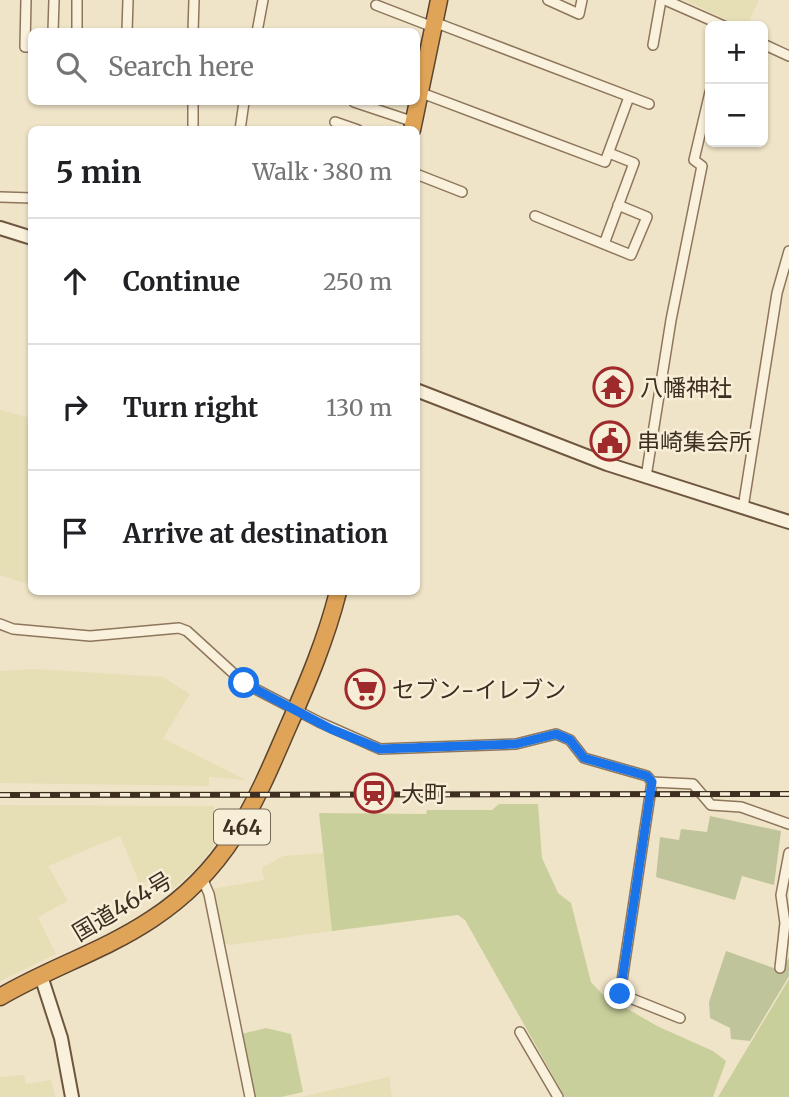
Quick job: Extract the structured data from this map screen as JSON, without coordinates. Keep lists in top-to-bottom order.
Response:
{
  "streets": {
    "highway": ["464", "国道464号"]
  },
  "places": {
    "temple": ["八幡神社"],
    "public building": ["串崎集会所"],
    "supermarket": ["セブン-イレブン"],
    "station": ["大町"]
  },
  "page": {
    "map_buttons": ["+", "−"],
    "search": "Search here",
    "heading": ["5 min", "Walk · 380 m"],
    "list": [
      ["Continue", "250 m"],
      ["Turn right", "130 m"],
      "Arrive at destination"
    ]
  }
}
